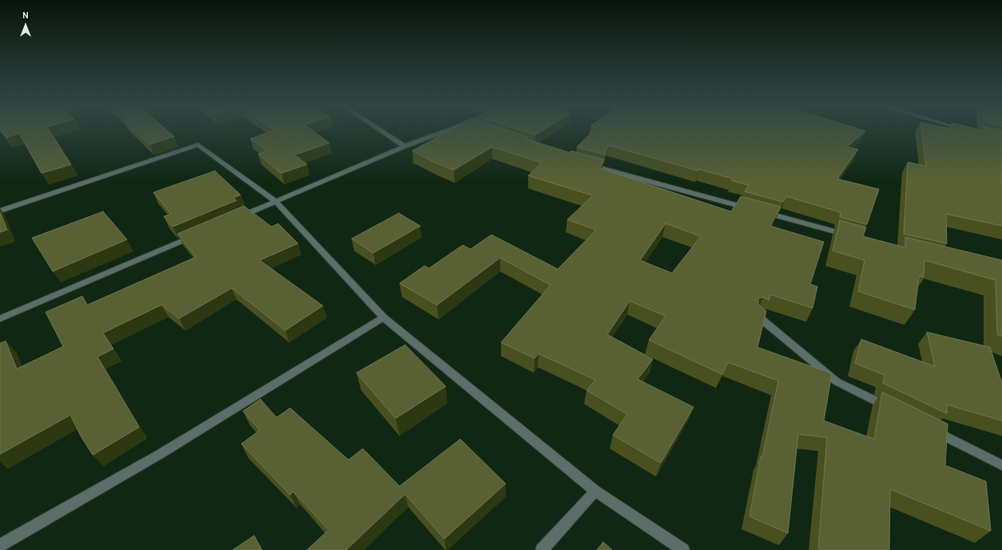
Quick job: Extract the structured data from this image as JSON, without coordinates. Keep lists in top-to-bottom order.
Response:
{
  "north": "top"
}
